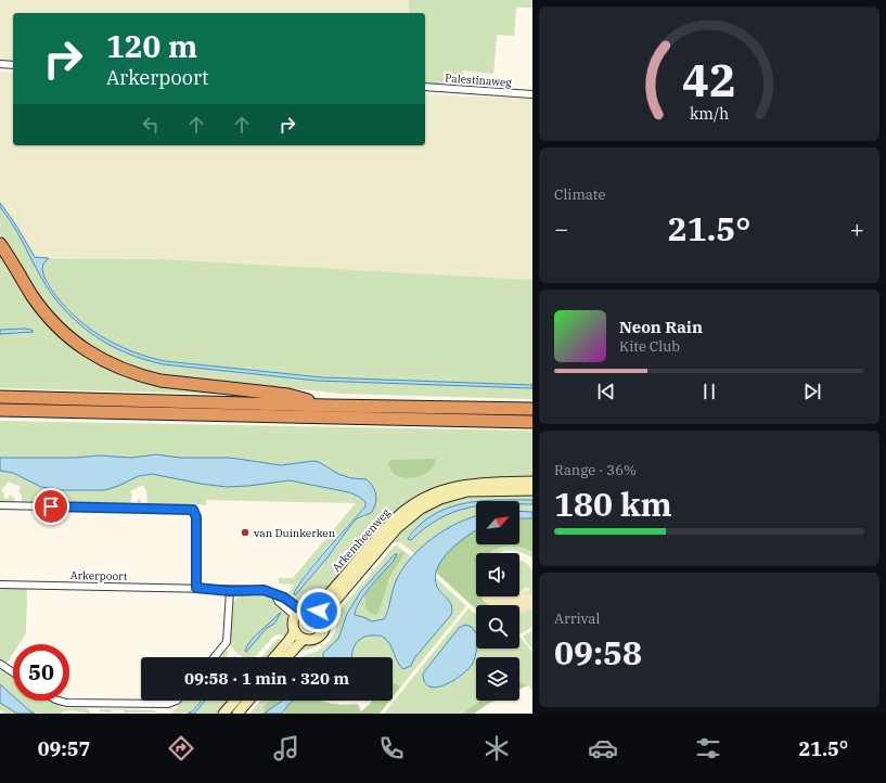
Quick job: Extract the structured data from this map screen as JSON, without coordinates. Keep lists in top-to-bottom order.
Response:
{
  "streets": {
    "main road": ["Arkemheenweg"],
    "street": ["Palestinaweg", "Arkerpoort"]
  },
  "crossings": [
    ["Arkemheenweg", "Arkerpoort"]
  ],
  "places": ["van Duinkerken"],
  "north": "top right",
  "page": {
    "turn": ["120 m", "Arkerpoort"],
    "tile": [
      "Climate",
      ["Range · 36%", "180 km"],
      ["Arrival", "09:58"]
    ],
    "heat": ["−", "21.5°", "+"],
    "song": ["Neon Rain", "Kite Club"],
    "limit": "50",
    "trip": "09:58 · 1 min · 320 m",
    "tabs": ["09:57", "21.5°"],
    "gauge": ["42", "km/h"]
  }
}
